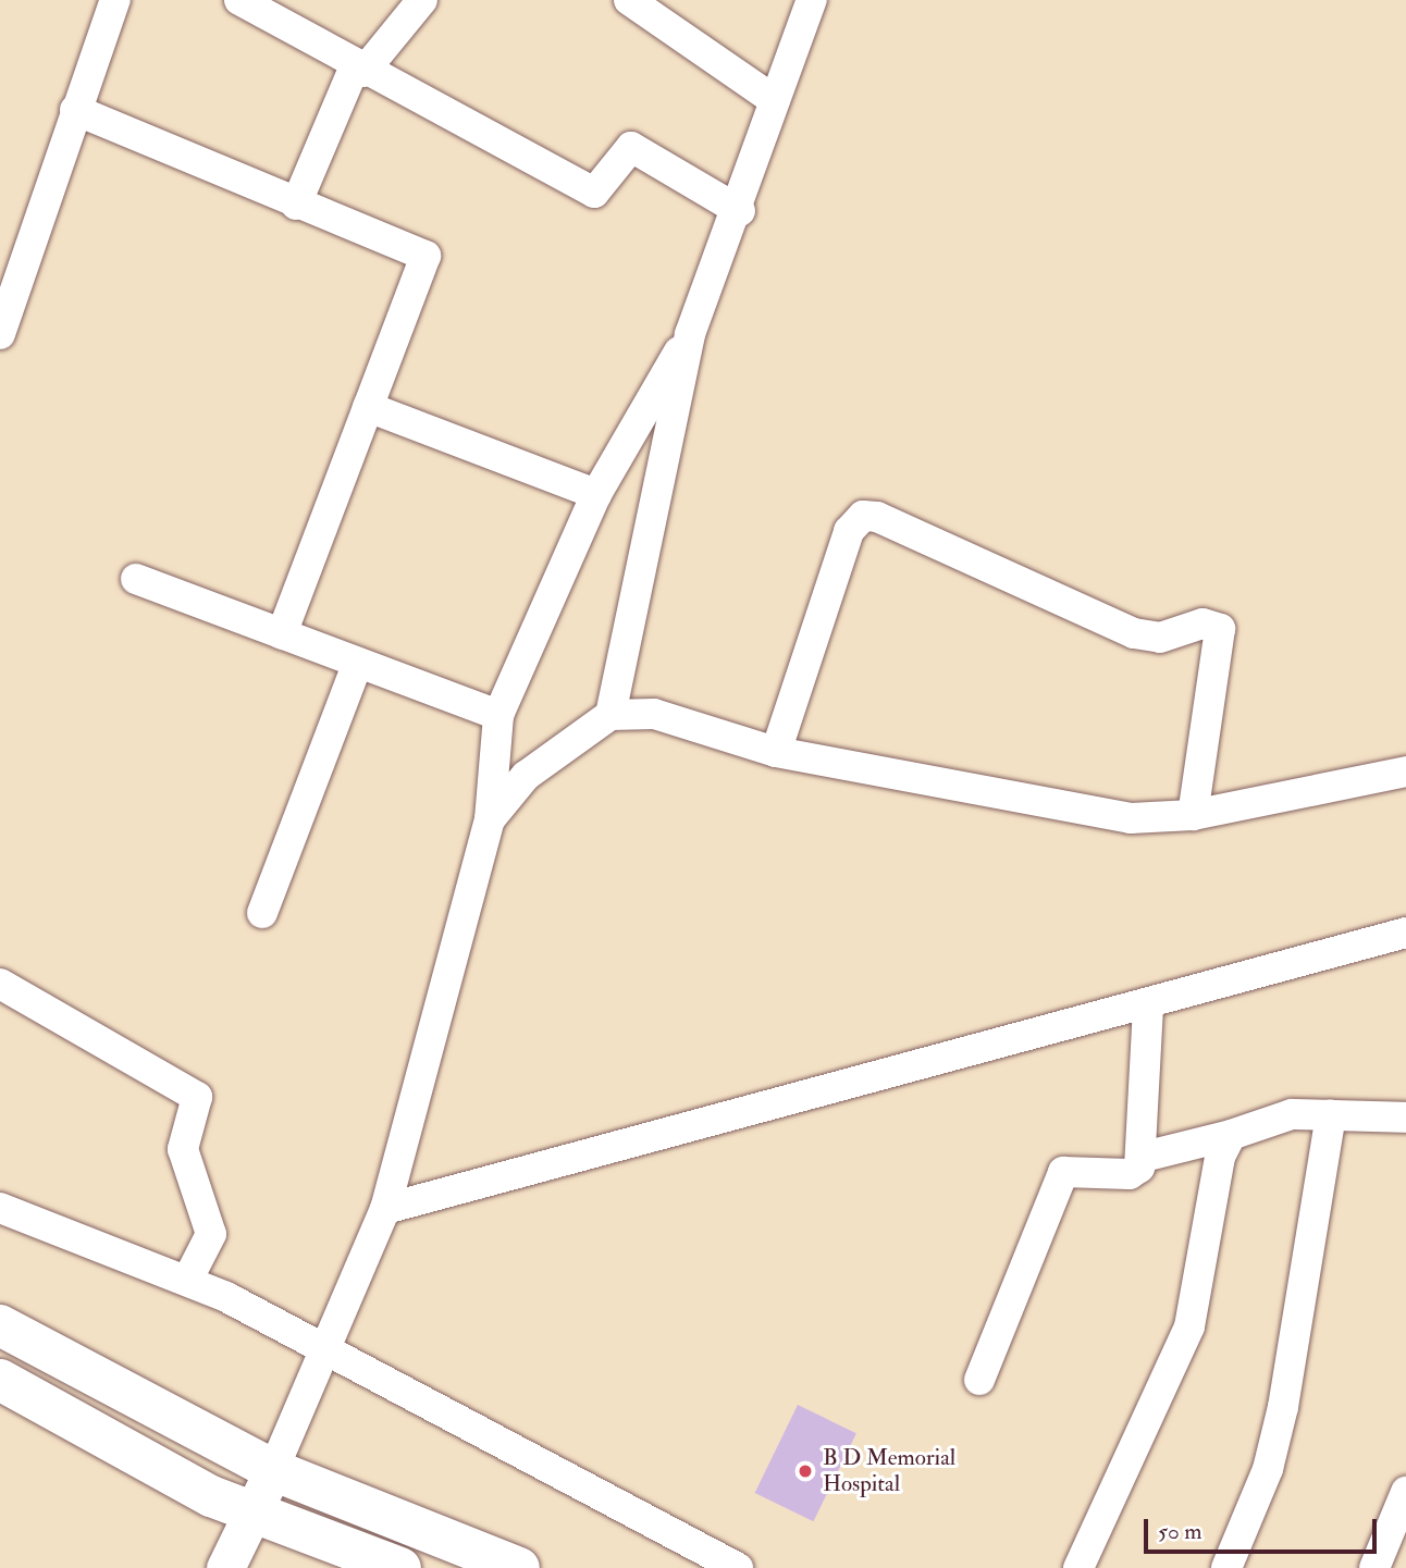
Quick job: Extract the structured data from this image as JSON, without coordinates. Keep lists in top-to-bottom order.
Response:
{
  "places": ["B D Memorial Hospital"],
  "scale_bar": "50 m"
}
